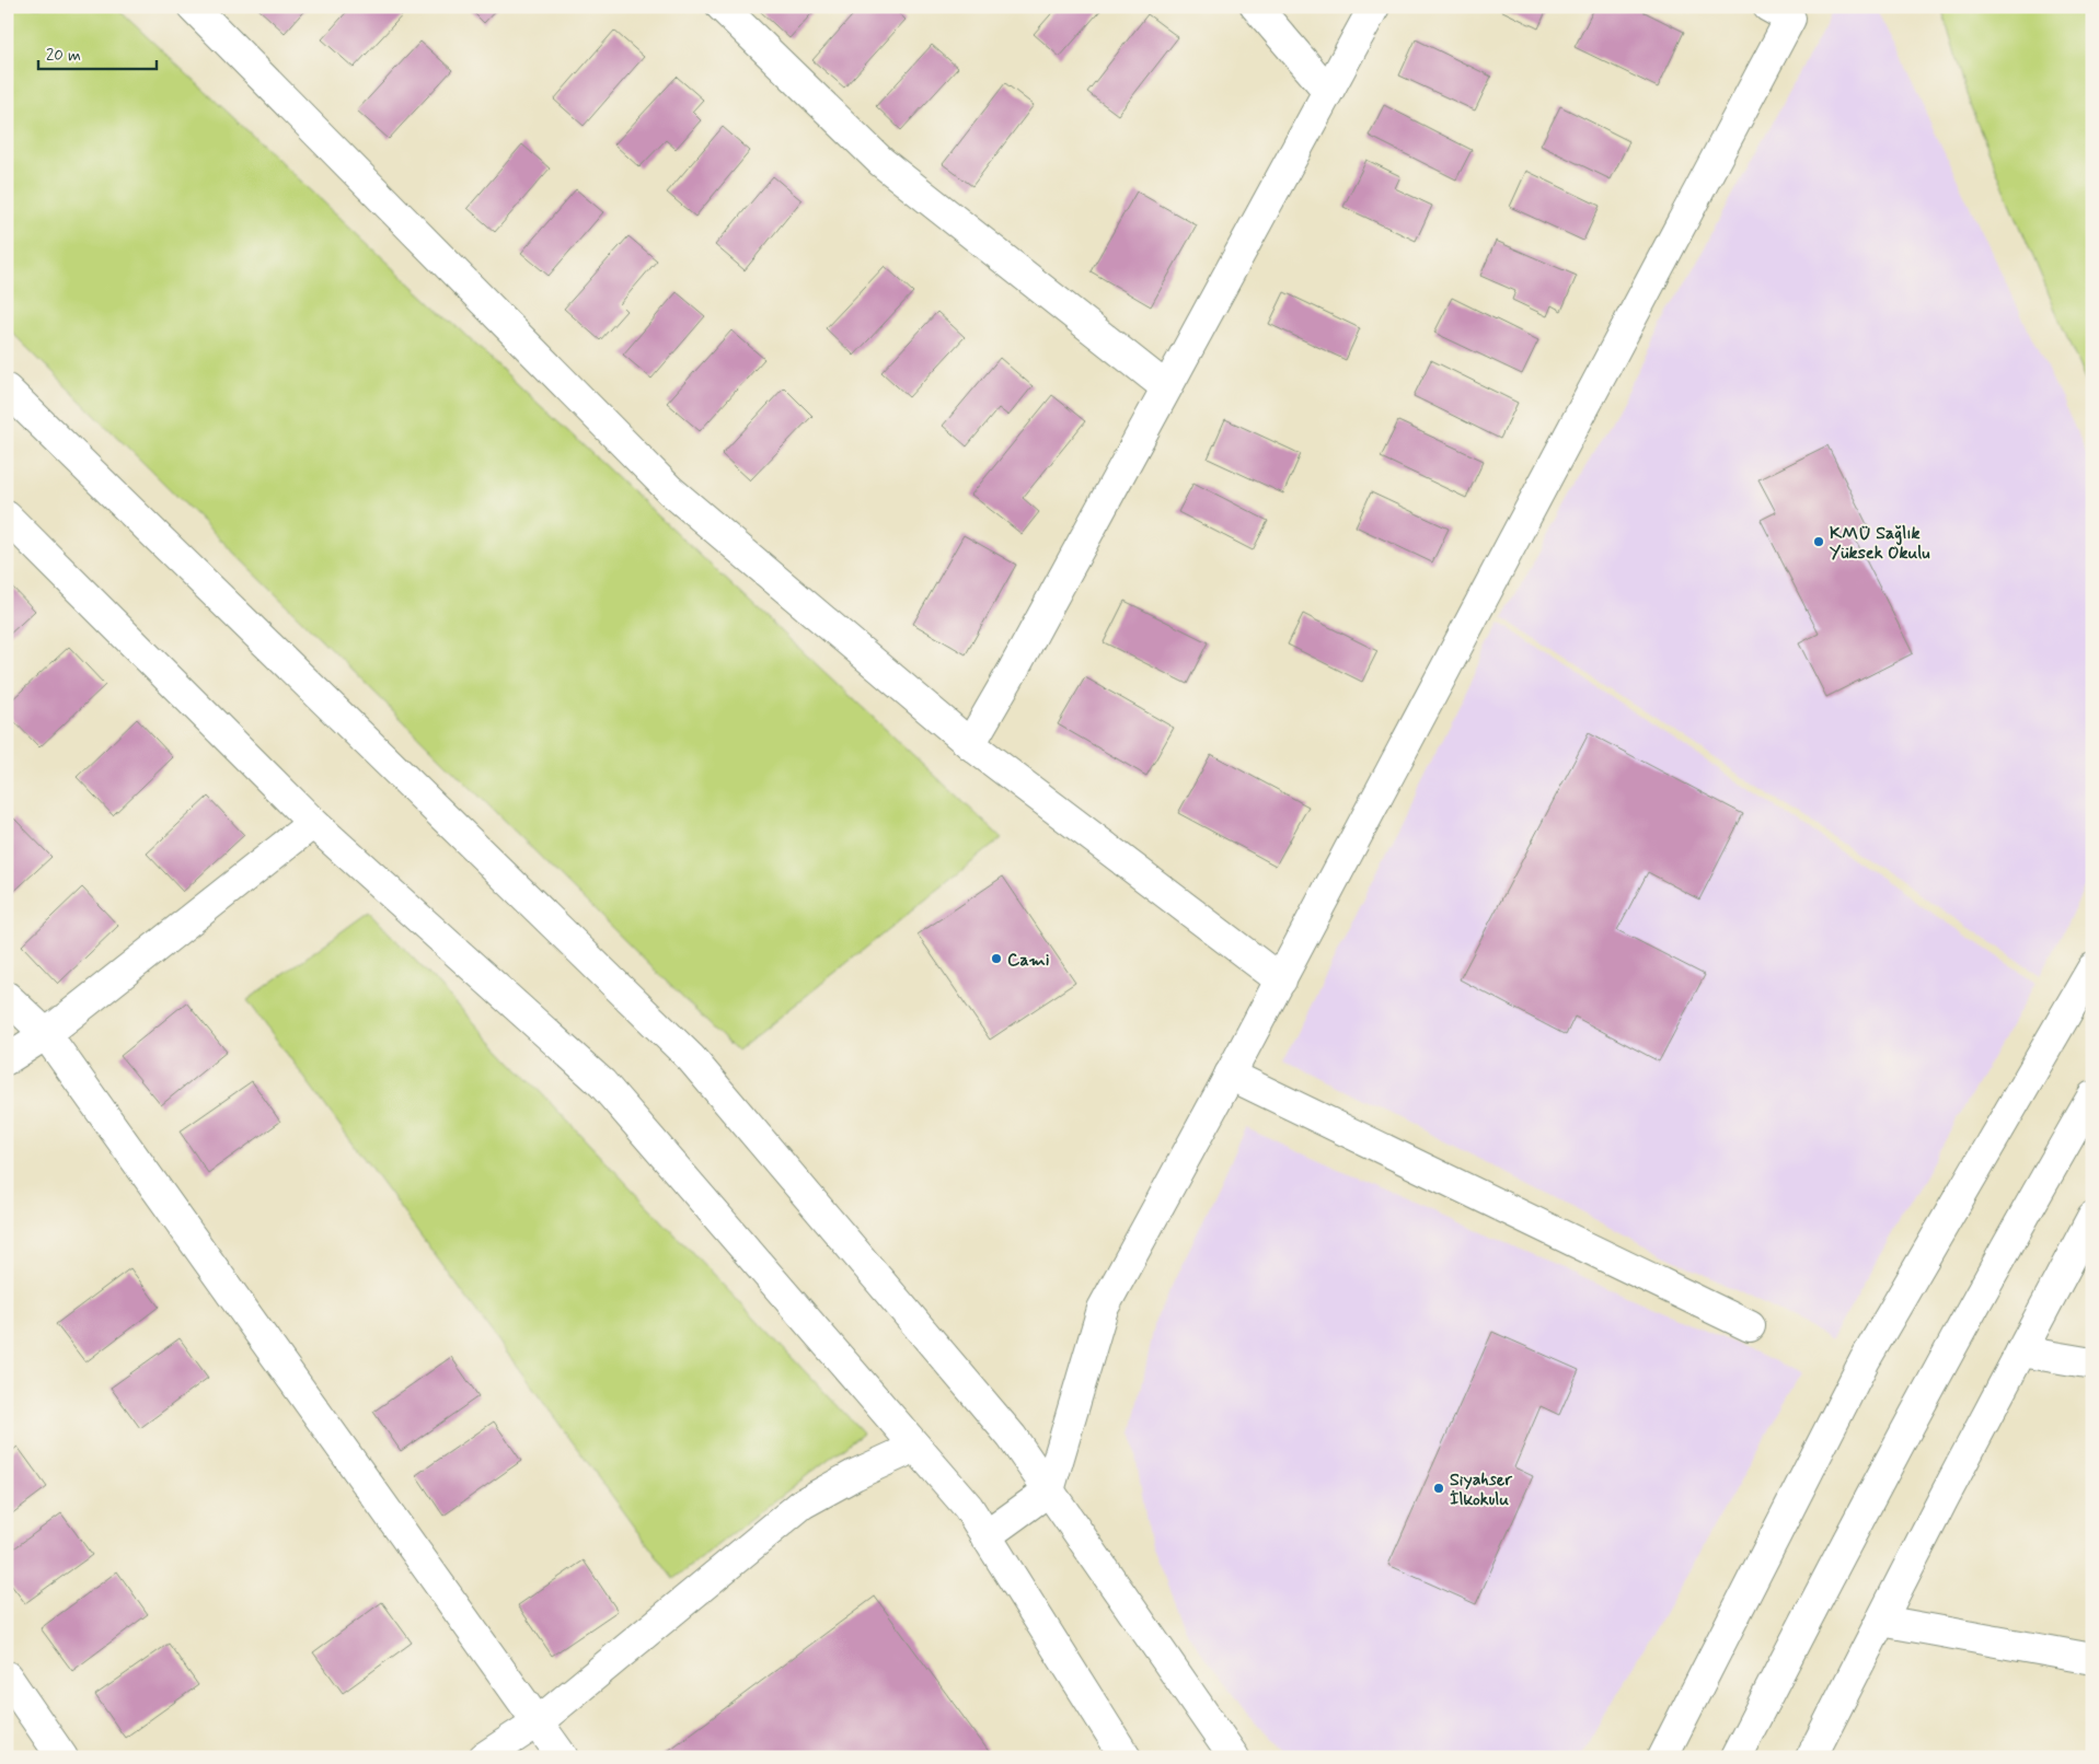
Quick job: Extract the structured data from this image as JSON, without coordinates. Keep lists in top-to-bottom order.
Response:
{
  "places": ["KMÜ Sağlık Yüksek Okulu", "Cami", "Siyahser İlkokulu"],
  "scale_bar": "20 m"
}
